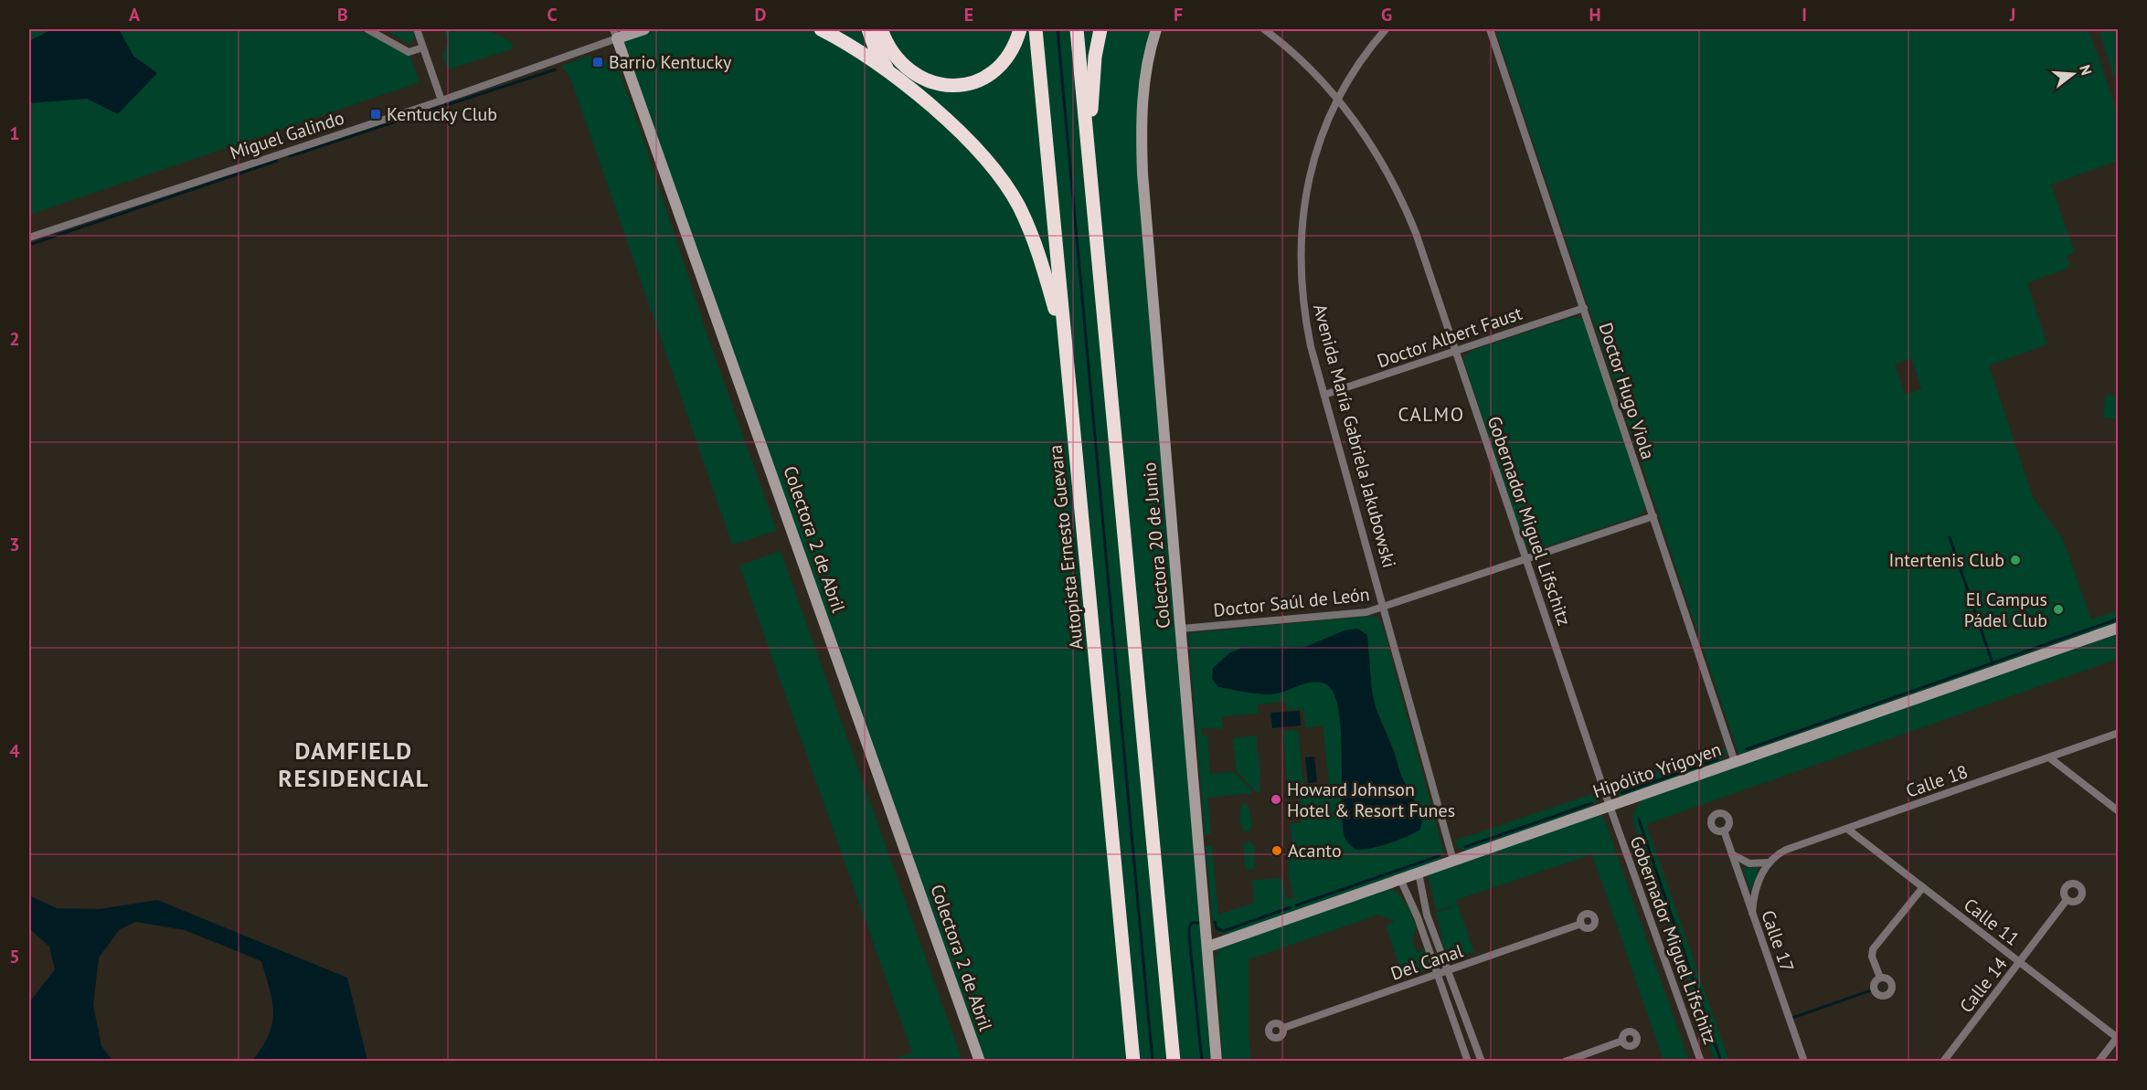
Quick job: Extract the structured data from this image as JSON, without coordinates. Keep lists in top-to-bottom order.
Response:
{
  "streets": {
    "highway": ["Autopista Ernesto Guevara"],
    "main road": ["Colectora 2 de Abril", "Colectora 20 de Junio", "Hipólito Yrigoyen"],
    "street": [
      "Miguel Galindo",
      "Doctor Albert Faust",
      "Doctor Hugo Viola",
      "Avenida María Gabriela Jakubowski",
      "Gobernador Miguel Lifschitz",
      "Doctor Saúl de León",
      "Calle 18",
      "Calle 11",
      "Calle 17",
      "Del Canal",
      "Calle 14"
    ]
  },
  "crossings": [
    ["Miguel Galindo", "Colectora 2 de Abril"],
    ["Doctor Albert Faust", "Doctor Hugo Viola"],
    ["Doctor Albert Faust", "Avenida María Gabriela Jakubowski"],
    ["Doctor Albert Faust", "Gobernador Miguel Lifschitz"],
    ["Doctor Hugo Viola", "Doctor Saúl de León"],
    ["Doctor Hugo Viola", "Hipólito Yrigoyen"],
    ["Avenida María Gabriela Jakubowski", "Gobernador Miguel Lifschitz"],
    ["Avenida María Gabriela Jakubowski", "Doctor Saúl de León"],
    ["Avenida María Gabriela Jakubowski", "Hipólito Yrigoyen"],
    ["Gobernador Miguel Lifschitz", "Doctor Saúl de León"],
    ["Gobernador Miguel Lifschitz", "Hipólito Yrigoyen"],
    ["Colectora 20 de Junio", "Doctor Saúl de León"],
    ["Colectora 20 de Junio", "Hipólito Yrigoyen"],
    ["Calle 18", "Calle 11"],
    ["Calle 18", "Calle 17"],
    ["Calle 11", "Calle 14"]
  ],
  "districts": ["CALMO", "DAMFIELD RESIDENCIAL"],
  "places": {
    "transit": ["Barrio Kentucky", "Kentucky Club"],
    "other": [
      "Intertenis Club",
      "El Campus Pádel Club",
      "Howard Johnson Hotel & Resort Funes",
      "Acanto"
    ]
  },
  "north": "right",
  "grid": {
    "columns": [
      "A",
      "B",
      "C",
      "D",
      "E",
      "F",
      "G",
      "H",
      "I",
      "J"
    ],
    "rows": [
      "1",
      "2",
      "3",
      "4",
      "5"
    ]
  }
}
